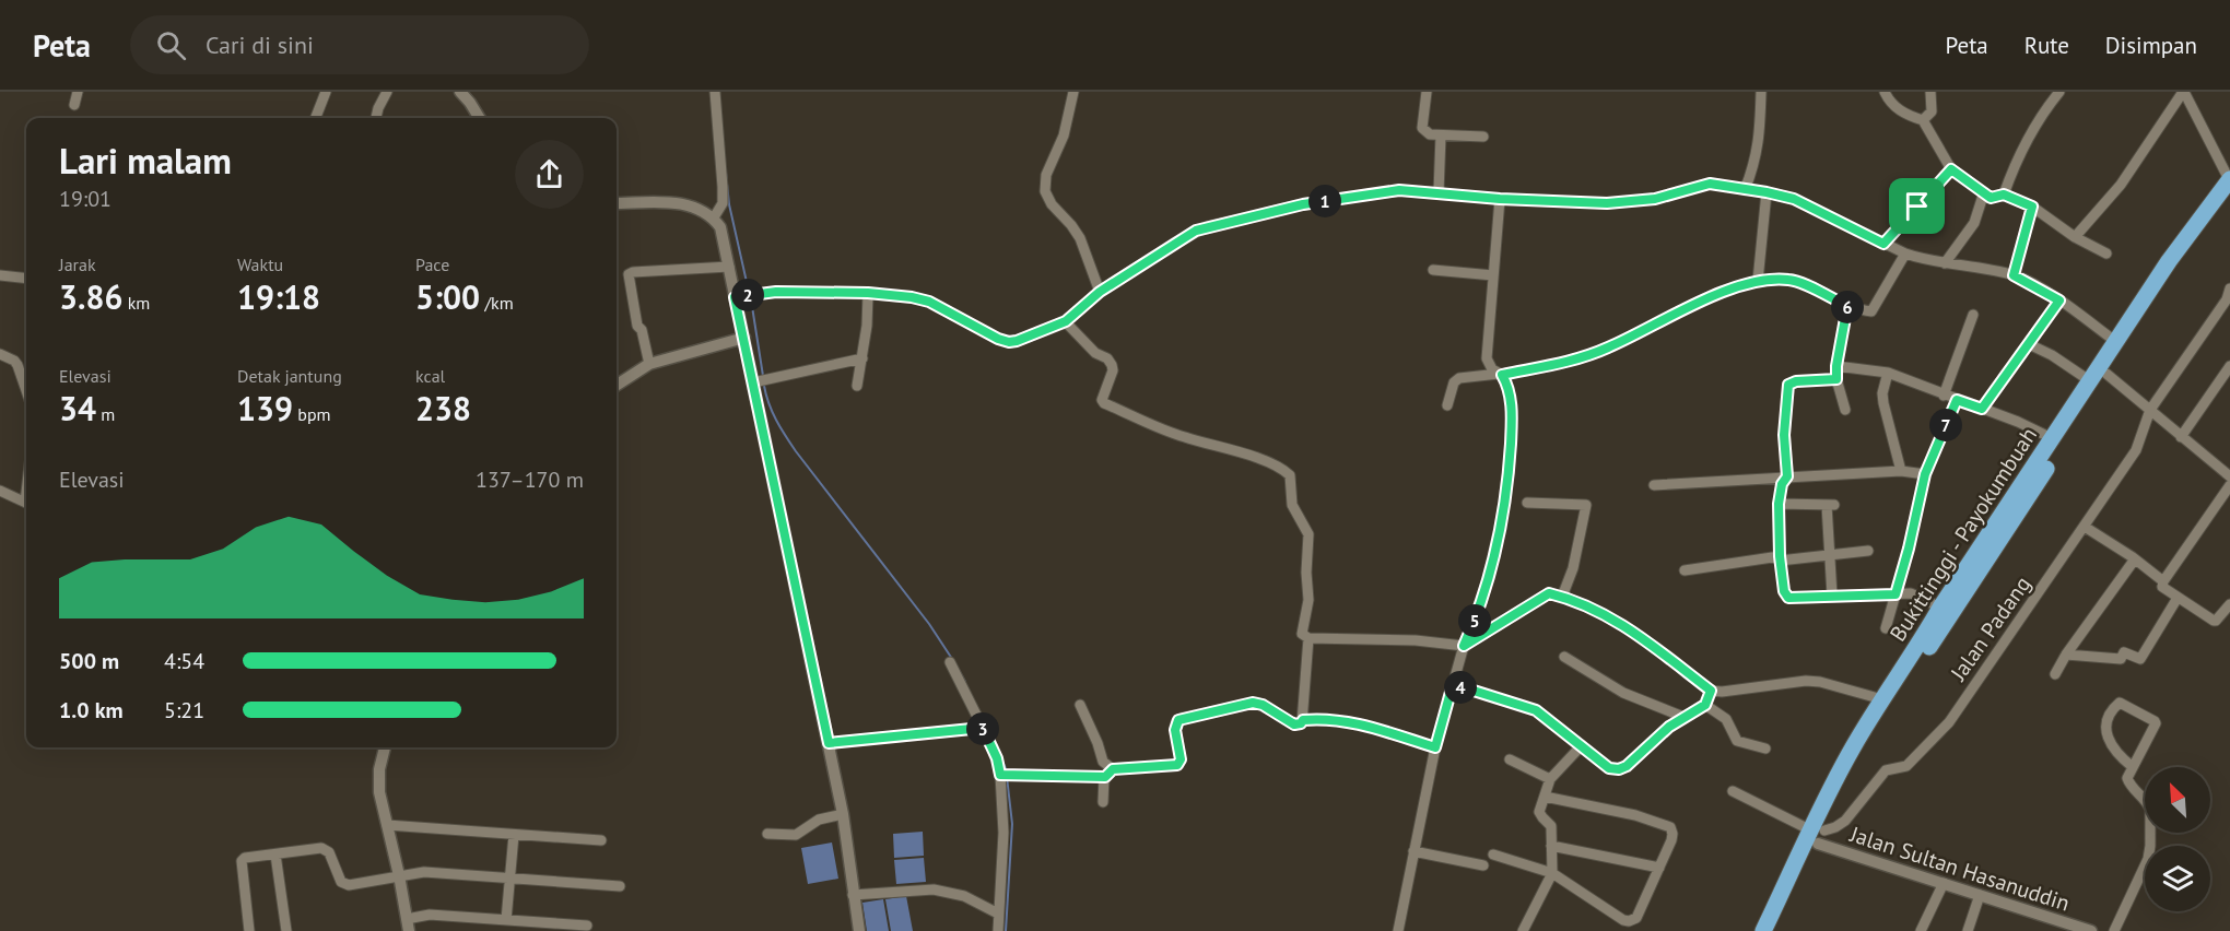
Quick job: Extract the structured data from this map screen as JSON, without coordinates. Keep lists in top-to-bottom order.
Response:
{
  "streets": {
    "highway": ["Bukittinggi - Payokumbuah"],
    "street": ["Jalan Padang", "Jalan Sultan Hasanuddin"]
  },
  "crossings": [
    ["Bukittinggi - Payokumbuah", "Jalan Padang"],
    ["Bukittinggi - Payokumbuah", "Jalan Sultan Hasanuddin"],
    ["Jalan Padang", "Jalan Sultan Hasanuddin"]
  ],
  "north": "top left",
  "page": {
    "header": "Peta",
    "search": "Cari di sini",
    "nav": ["Peta", "Rute", "Disimpan"],
    "heading": ["Lari malam", "19:01"],
    "pins": [
      "1",
      "2",
      "6",
      "7",
      "5",
      "4",
      "3"
    ],
    "stats": [
      ["Jarak", "3.86 km"],
      ["Waktu", "19:18"],
      ["Pace", "5:00 /km"],
      ["Elevasi", "34 m"],
      ["Detak jantung", "139 bpm"],
      ["kcal", "238"]
    ],
    "chart": ["Elevasi", "137–170 m"],
    "list": [
      {
        "name": "500 m",
        "note": "4:54"
      },
      {
        "name": "1.0 km",
        "note": "5:21"
      }
    ]
  }
}
